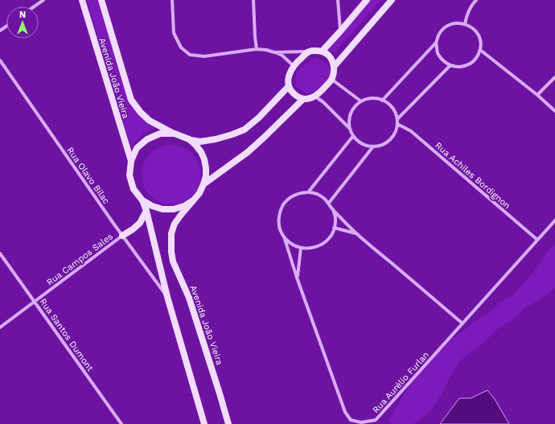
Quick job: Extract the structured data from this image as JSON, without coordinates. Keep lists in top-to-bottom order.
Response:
{
  "streets": {
    "main road": ["Avenida João Vieira"],
    "street": [
      "Rua Olavo Bilac",
      "Rua Achiles Bordignon",
      "Rua Campos Sales",
      "Rua Santos Dumont",
      "Rua Aurélio Furlan"
    ]
  },
  "crossings": [
    ["Rua Olavo Bilac", "Rua Campos Sales"],
    ["Rua Achiles Bordignon", "Rua Aurélio Furlan"],
    ["Rua Campos Sales", "Rua Santos Dumont"]
  ],
  "north": "top"
}
